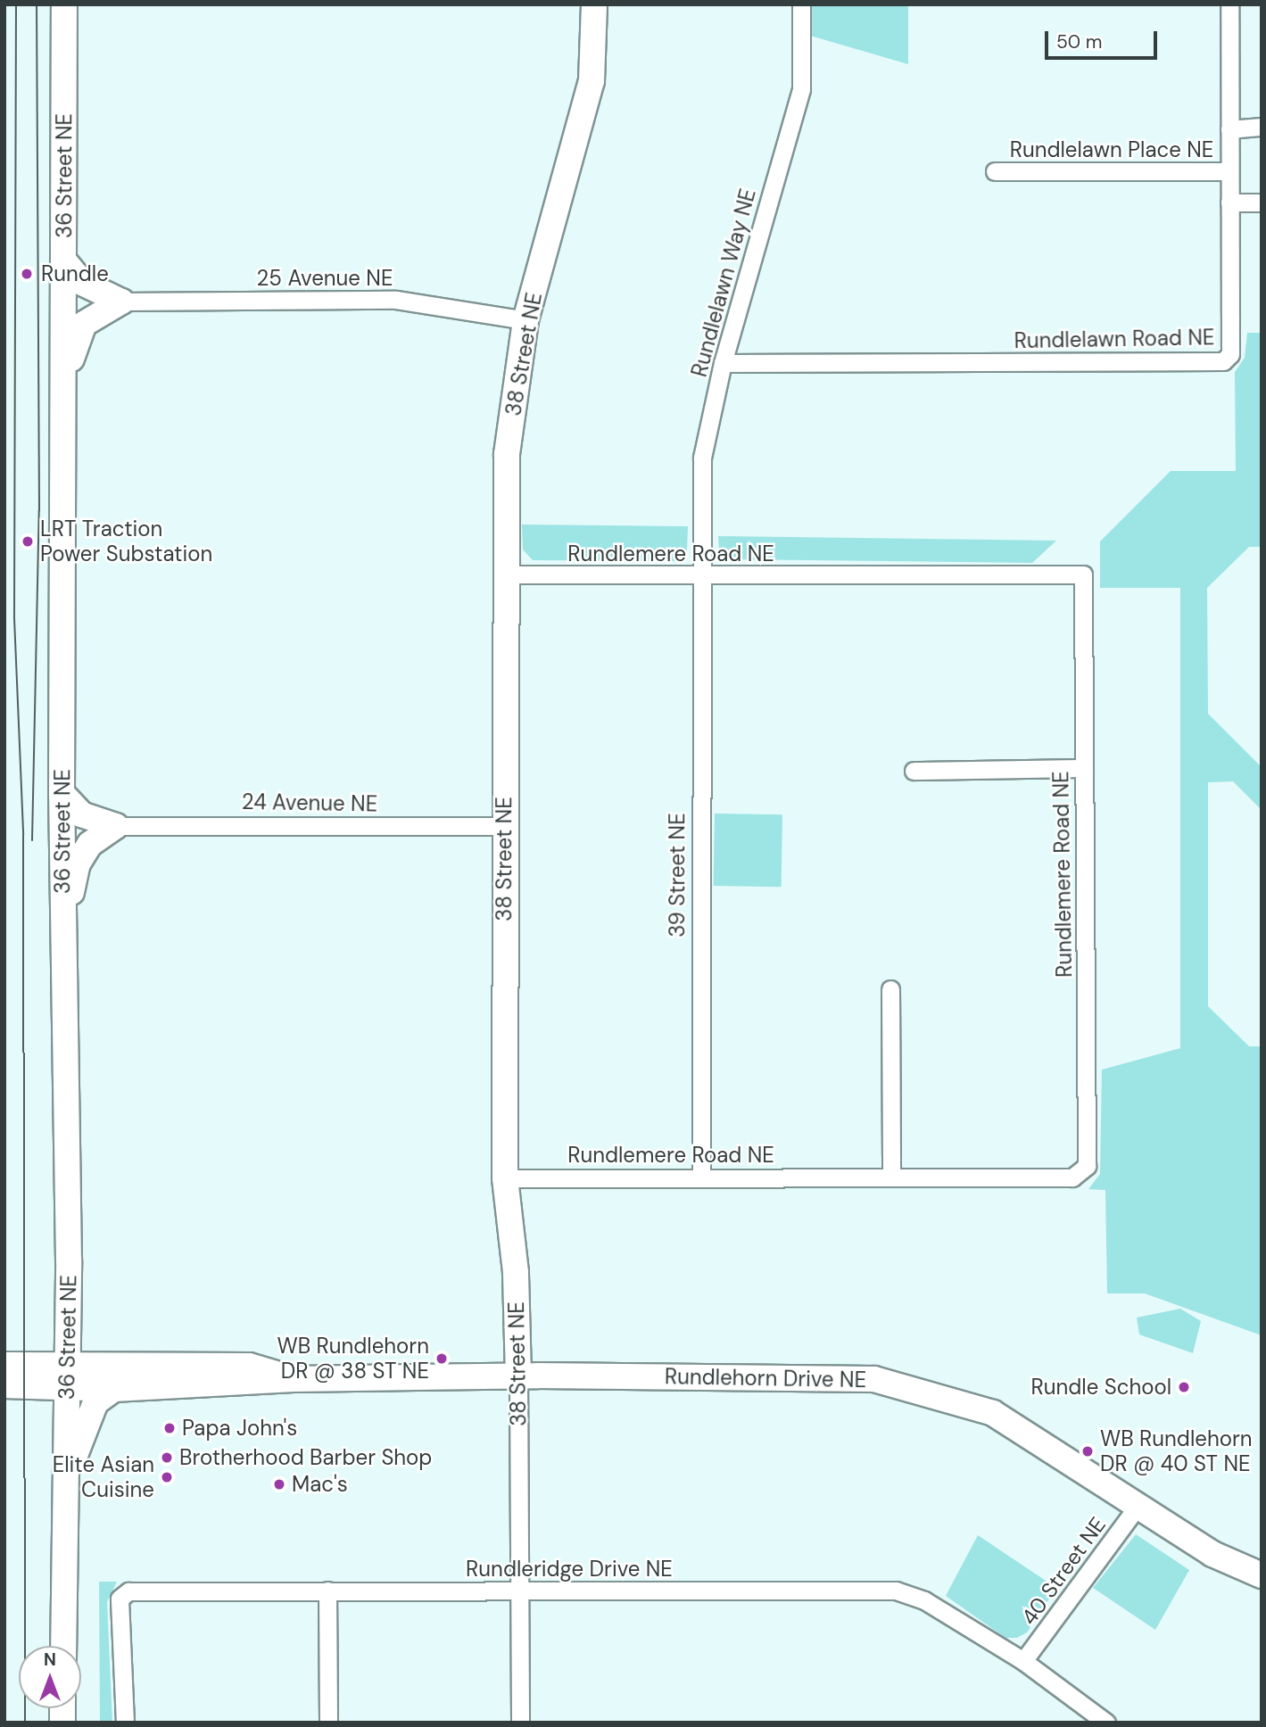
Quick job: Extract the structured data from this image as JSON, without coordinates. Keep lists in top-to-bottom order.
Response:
{
  "streets": {
    "street": [
      "Rundlelawn Place NE",
      "36 Street NE",
      "25 Avenue NE",
      "Rundlelawn Way NE",
      "Rundlelawn Road NE",
      "38 Street NE",
      "Rundlemere Road NE",
      "24 Avenue NE",
      "39 Street NE",
      "Rundlehorn Drive NE",
      "Rundleridge Drive NE",
      "40 Street NE"
    ]
  },
  "crossings": [
    ["Rundlelawn Place NE", "Rundlelawn Road NE"],
    ["36 Street NE", "Rundlehorn Drive NE"],
    ["25 Avenue NE", "38 Street NE"],
    ["Rundlelawn Way NE", "Rundlelawn Road NE"],
    ["Rundlelawn Way NE", "Rundlemere Road NE"],
    ["Rundlelawn Way NE", "39 Street NE"],
    ["38 Street NE", "Rundlemere Road NE"],
    ["38 Street NE", "24 Avenue NE"],
    ["38 Street NE", "Rundlehorn Drive NE"],
    ["38 Street NE", "Rundleridge Drive NE"],
    ["Rundlemere Road NE", "39 Street NE"],
    ["Rundlehorn Drive NE", "40 Street NE"],
    ["Rundleridge Drive NE", "40 Street NE"]
  ],
  "places": [
    "Rundle",
    "LRT Traction Power Substation",
    "WB Rundlehorn DR @ 38 ST NE",
    "Rundle School",
    "Papa John's",
    "WB Rundlehorn DR @ 40 ST NE",
    "Brotherhood Barber Shop",
    "Elite Asian Cuisine",
    "Mac's"
  ],
  "scale_bar": "50 m",
  "north": "top"
}
